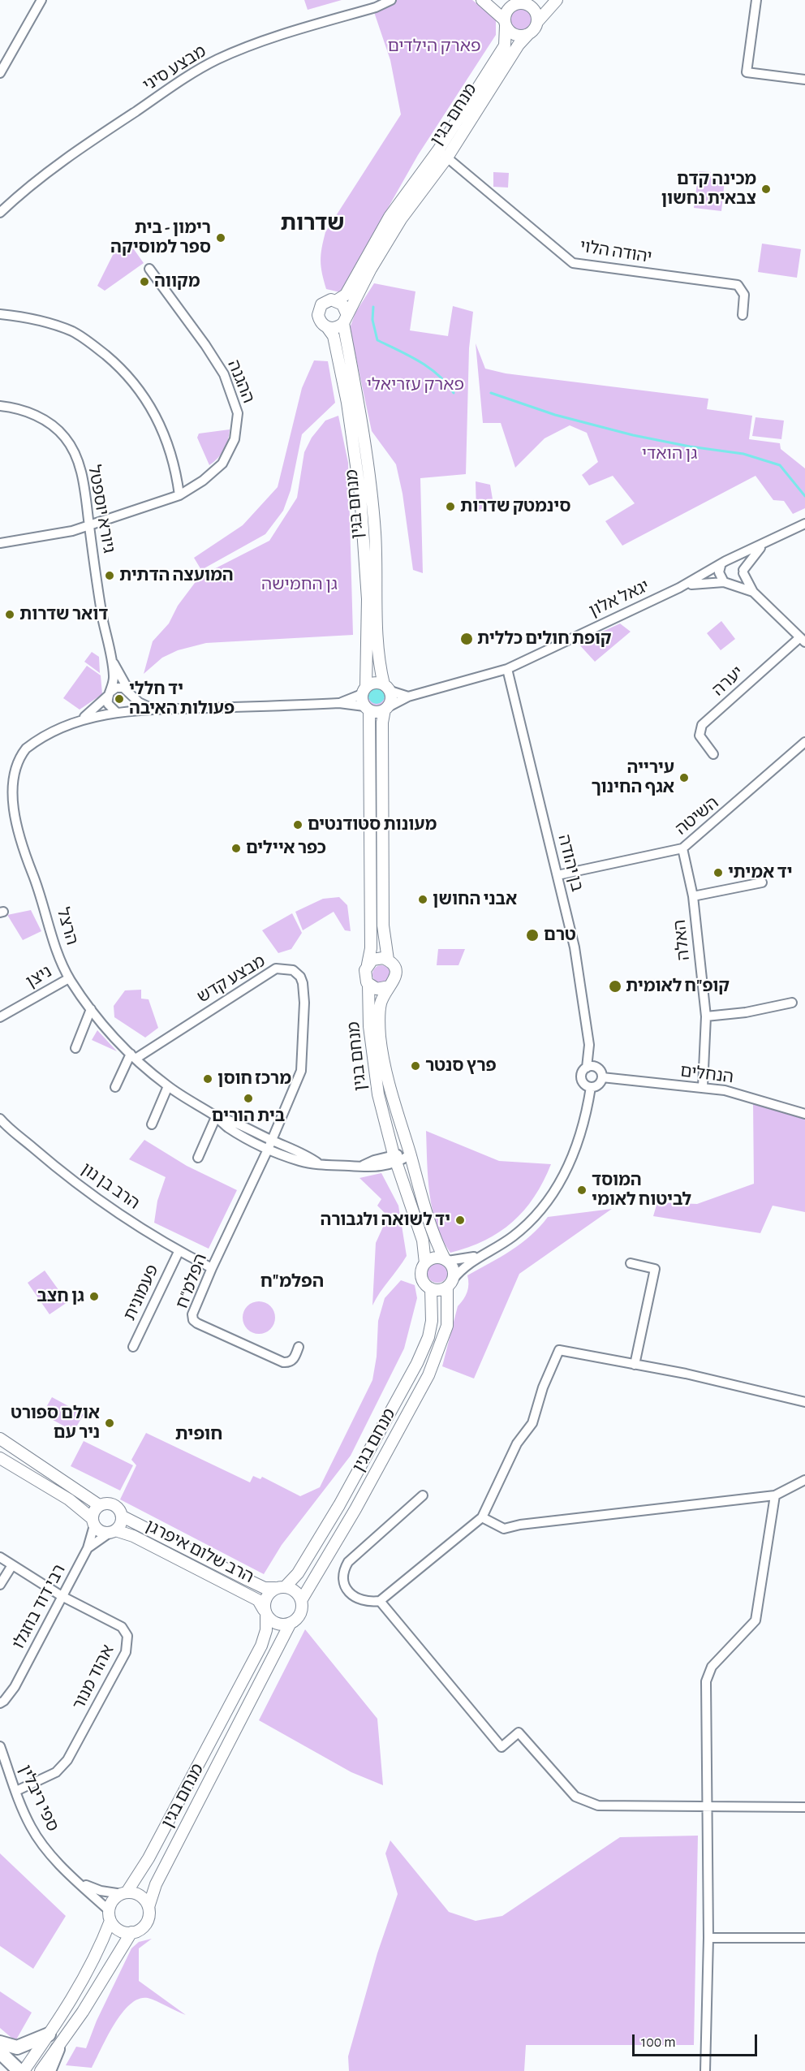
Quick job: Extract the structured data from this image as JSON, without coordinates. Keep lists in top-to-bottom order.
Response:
{
  "streets": {
    "main road": ["מנחם בגין", "הרב שלום איפרגן"],
    "street": [
      "מבצע סיני",
      "יהודה הלוי",
      "ההגנה",
      "גיורא יוספטל",
      "יגאל אלון",
      "יערה",
      "השיטה",
      "בן יהודה",
      "הרצל",
      "האלה",
      "ניצן",
      "מבצע קדש",
      "הנחלים",
      "הרב בן נון",
      "הפלמ\"ח",
      "פעמונית",
      "רבי דוד בוזגלו",
      "אהוד מנור",
      "ספי ריבלין"
    ]
  },
  "crossings": [
    ["מנחם בגין", "יהודה הלוי"],
    ["מנחם בגין", "יגאל אלון"],
    ["מנחם בגין", "הרצל"],
    ["מנחם בגין", "הרב שלום איפרגן"],
    ["מנחם בגין", "ספי ריבלין"],
    ["ההגנה", "גיורא יוספטל"],
    ["גיורא יוספטל", "הרצל"],
    ["יגאל אלון", "בן יהודה"],
    ["יגאל אלון", "הרצל"],
    ["השיטה", "בן יהודה"],
    ["השיטה", "האלה"],
    ["בן יהודה", "הנחלים"],
    ["הרצל", "ניצן"],
    ["הרצל", "מבצע קדש"],
    ["הרצל", "הפלמ\"ח"],
    ["האלה", "הנחלים"],
    ["מבצע קדש", "הפלמ\"ח"],
    ["הרב בן נון", "הפלמ\"ח"],
    ["הרב בן נון", "פעמונית"],
    ["הרב שלום איפרגן", "רבי דוד בוזגלו"],
    ["רבי דוד בוזגלו", "אהוד מנור"],
    ["אהוד מנור", "ספי ריבלין"]
  ],
  "districts": ["שדרות", "הפלמ\"ח", "חופית"],
  "parks": [
    "פארק הילדים",
    "פארק עזריאלי",
    "גן הואדי",
    "גן החמישה"
  ],
  "places": [
    "מכינה קדם צבאית נחשון",
    "רימון - בית ספר למוסיקה",
    "מקווה",
    "סינמטק שדרות",
    "המועצה הדתית",
    "דואר שדרות",
    "קופת חולים כללית",
    "יד חללי פעולות האיבה",
    "עירייה אגף החינוך",
    "מעונות סטודנטים",
    "כפר איילים",
    "יד אמיתי",
    "אבני החושן",
    "טרם",
    "קופ\"ח לאומית",
    "פרץ סנטר",
    "מרכז חוסן",
    "בית הורים",
    "המוסד לביטוח לאומי",
    "יד לשואה ולגבורה",
    "גן חצב",
    "אולם ספורט ניר עם"
  ],
  "scale_bar": "100 m"
}
